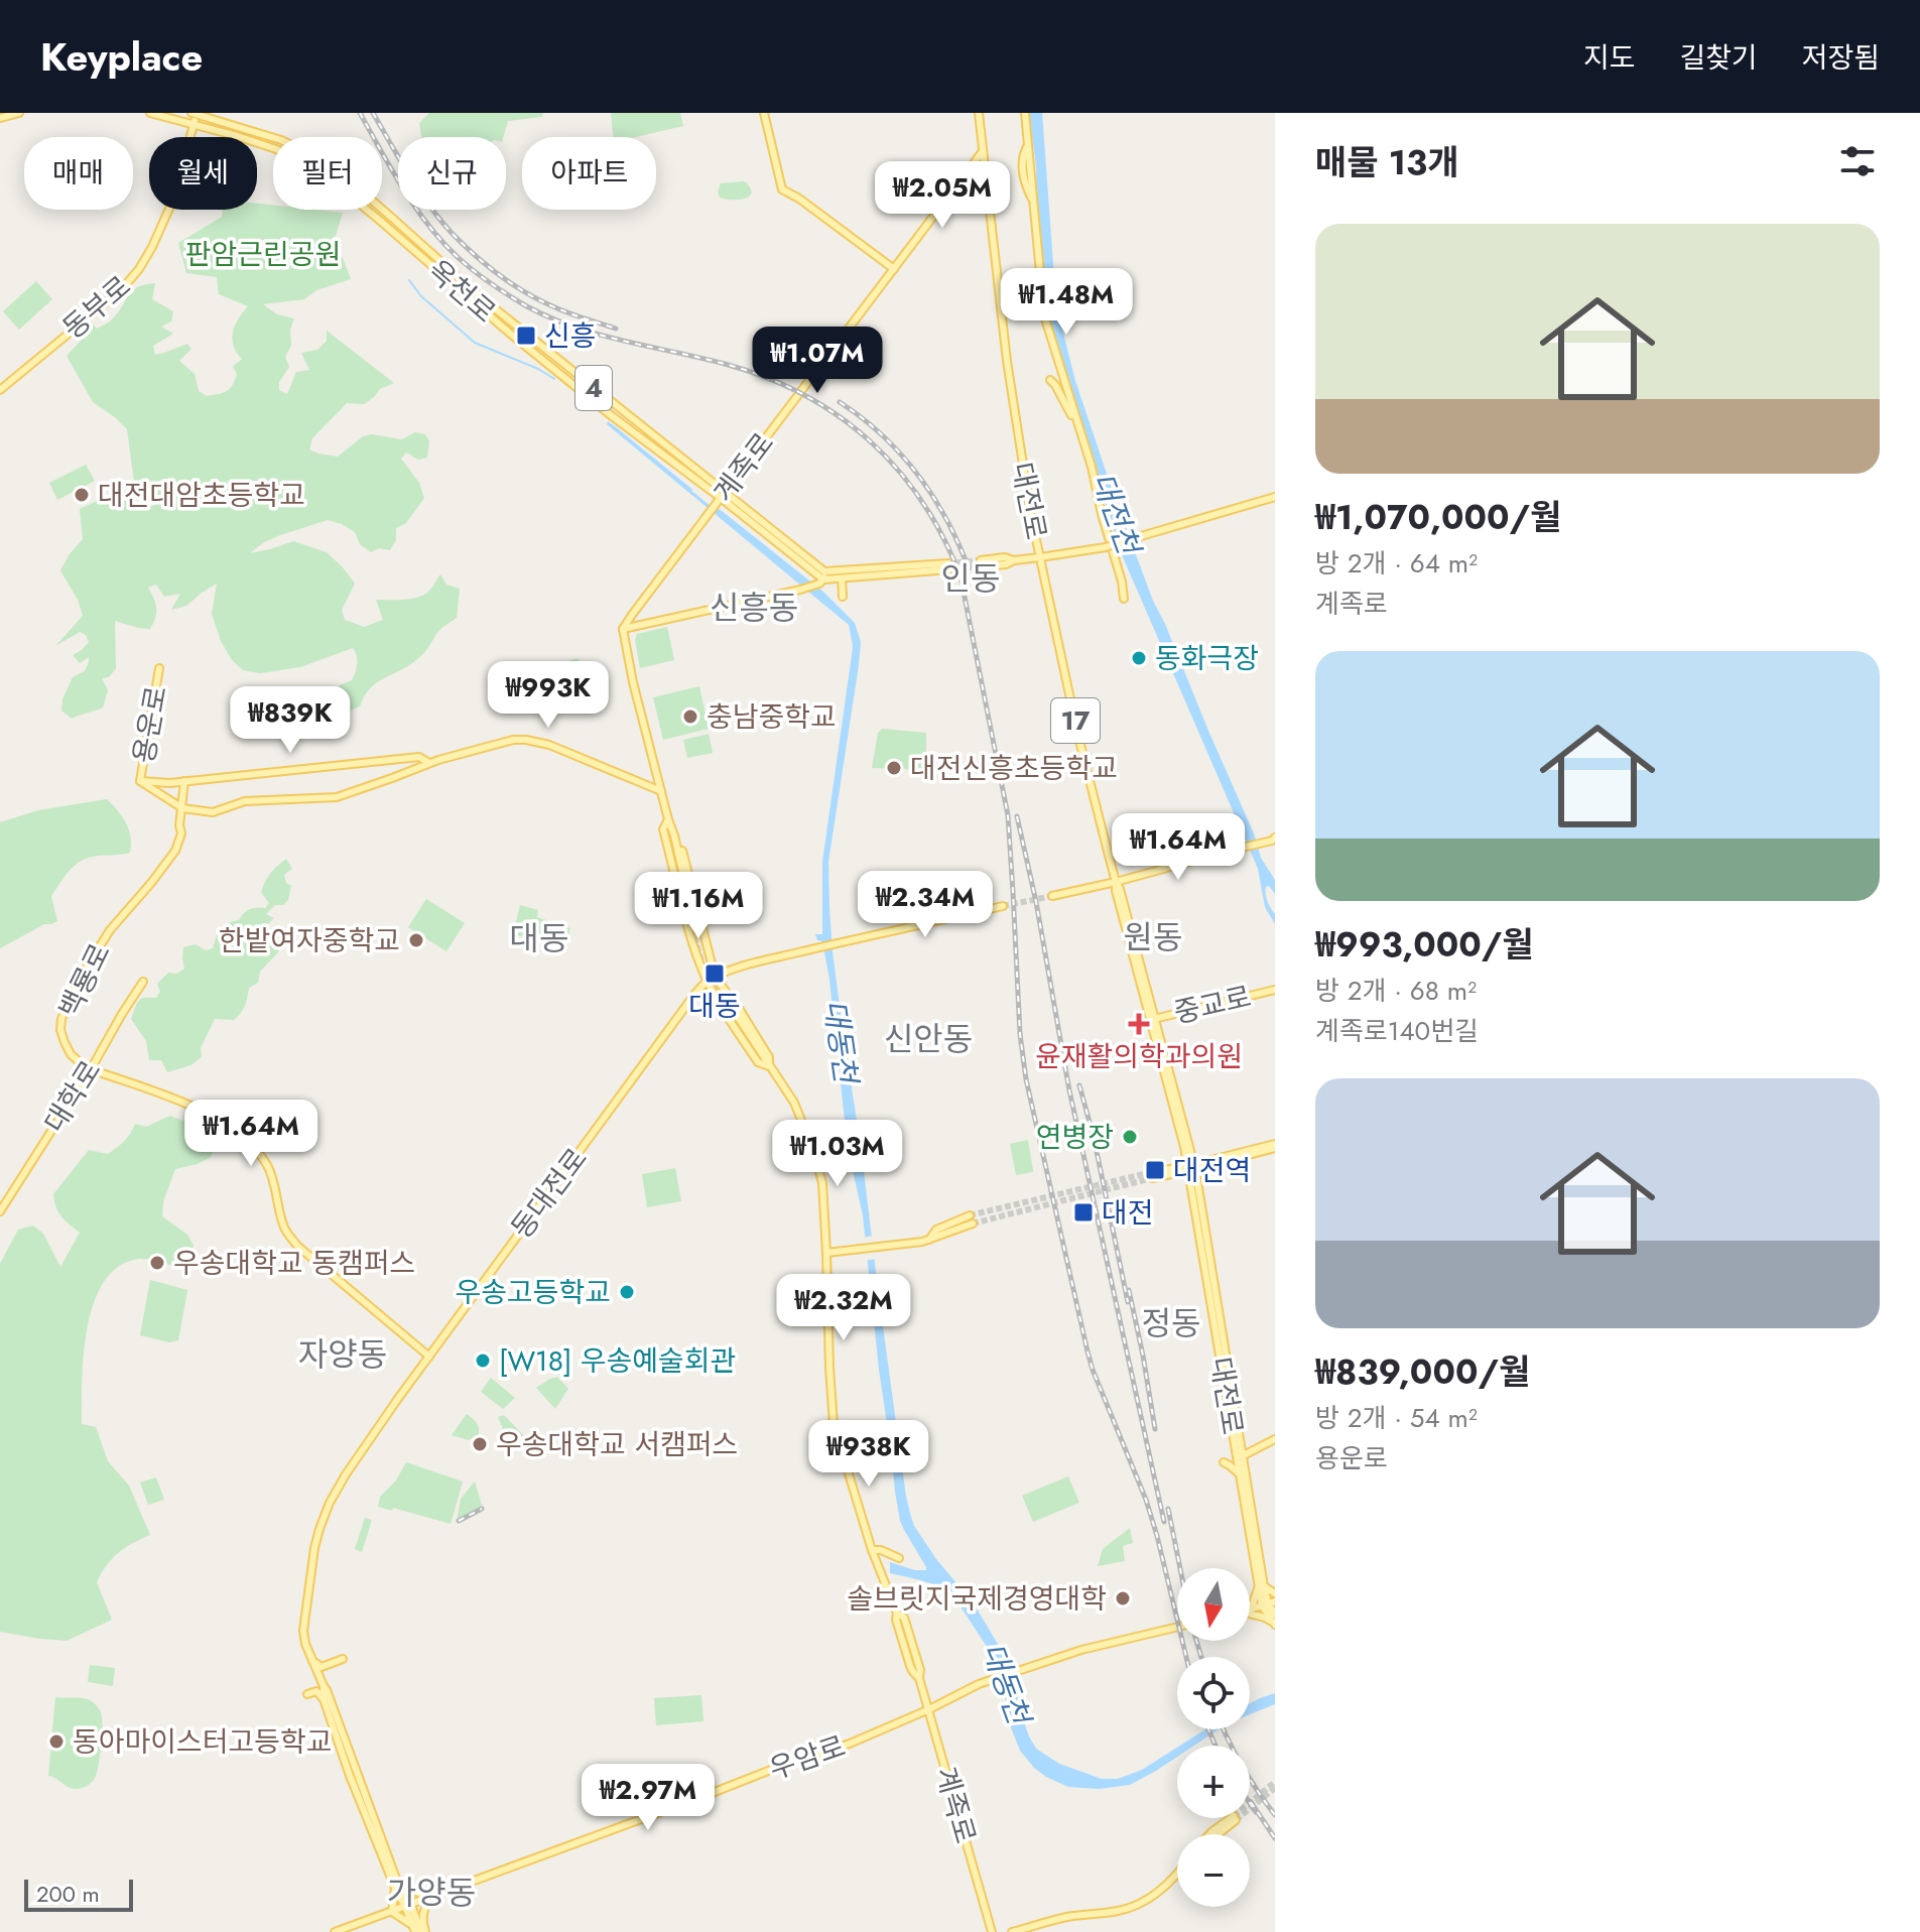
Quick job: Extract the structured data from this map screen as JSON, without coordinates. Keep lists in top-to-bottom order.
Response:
{
  "streets": {
    "main road": [
      "옥천로",
      "동부로",
      "4",
      "계족로",
      "대전로",
      "17",
      "용운로",
      "백룡로",
      "중교로",
      "대학로",
      "동대전로",
      "우암로"
    ]
  },
  "crossings": [
    ["옥천로", "동부로"],
    ["옥천로", "계족로"],
    ["계족로", "대전로"],
    ["계족로", "우암로"],
    ["대전로", "중교로"],
    ["용운로", "백룡로"],
    ["백룡로", "대학로"],
    ["백룡로", "동대전로"],
    ["동대전로", "우암로"]
  ],
  "districts": [
    "인동",
    "신흥동",
    "원동",
    "대동",
    "신안동",
    "정동",
    "자양동",
    "가양동"
  ],
  "water": ["대전천", "대동천"],
  "parks": ["판암근린공원"],
  "places": {
    "transit": [
      "신흥",
      "대동",
      "대전역",
      "대전"
    ],
    "other": [
      "대전대암초등학교",
      "동화극장",
      "충남중학교",
      "대전신흥초등학교",
      "한밭여자중학교",
      "연병장",
      "우송대학교 동캠퍼스",
      "우송고등학교",
      "[W18] 우송예술회관",
      "우송대학교 서캠퍼스",
      "솔브릿지국제경영대학",
      "동아마이스터고등학교"
    ],
    "health": ["윤재활의학과의원"]
  },
  "scale_bar": "200 m",
  "north": "bottom",
  "page": {
    "header": "Keyplace",
    "nav": ["지도", "길찾기", "저장됨"],
    "heading": "매물 13개",
    "chip": [
      "매매",
      "월세",
      "필터",
      "신규",
      "아파트"
    ],
    "price": [
      "₩2.05M",
      "₩1.48M",
      "₩1.07M",
      "₩993K",
      "₩839K",
      "₩1.64M",
      "₩2.34M",
      "₩1.16M",
      "₩1.64M",
      "₩1.03M",
      "₩2.32M",
      "₩938K",
      "₩2.97M"
    ],
    "list": [
      {
        "name": "₩1,070,000/월",
        "note": "방 2개 · 64 m² · 계족로"
      },
      {
        "name": "₩993,000/월",
        "note": "방 2개 · 68 m² · 계족로140번길"
      },
      {
        "name": "₩839,000/월",
        "note": "방 2개 · 54 m² · 용운로"
      }
    ],
    "map_buttons": ["+", "−"],
    "scale": "200 m"
  }
}
